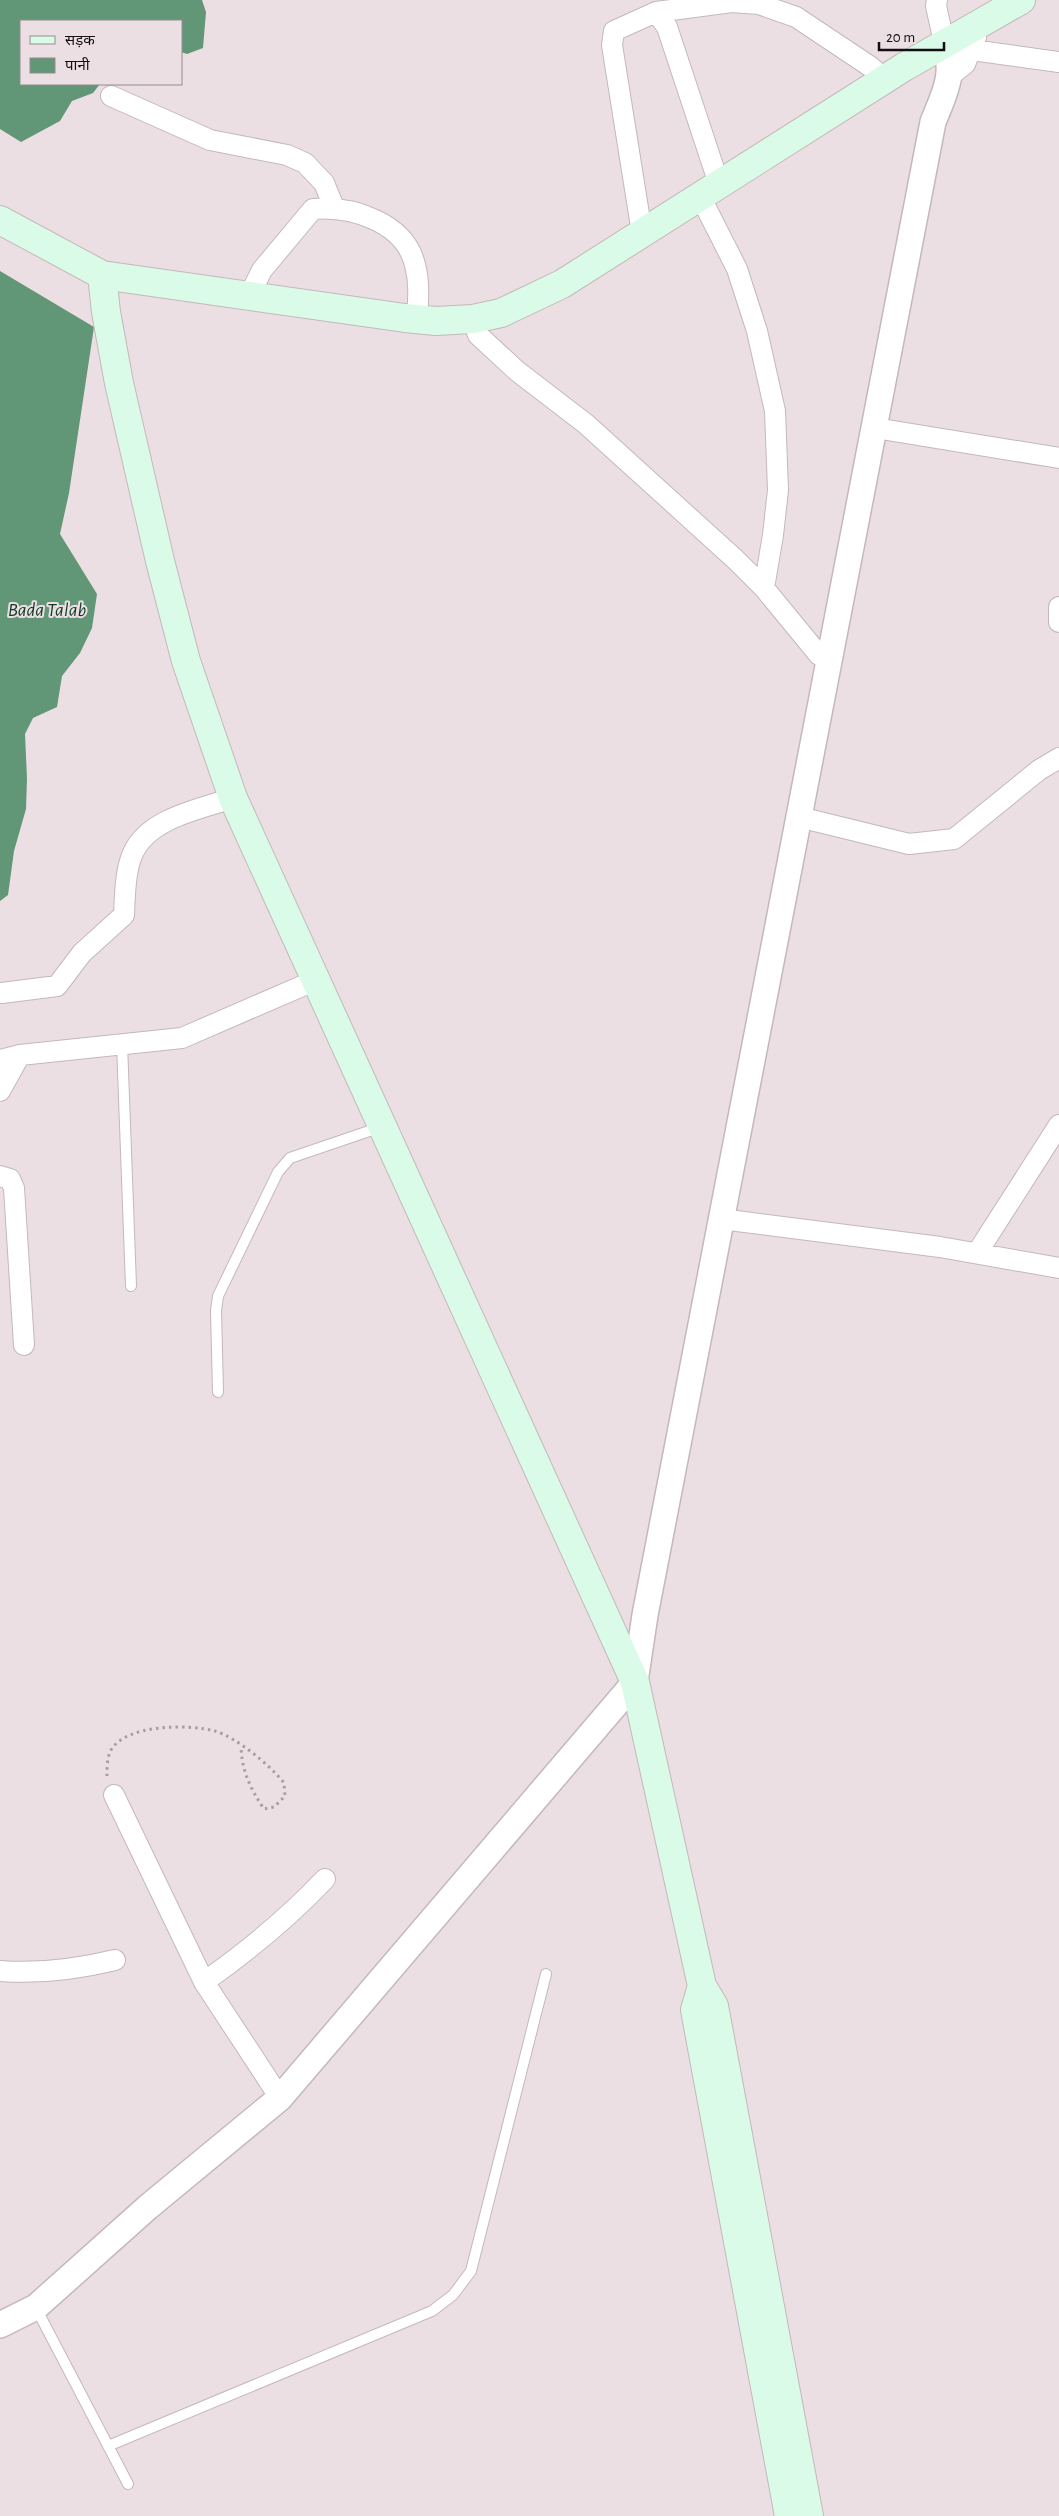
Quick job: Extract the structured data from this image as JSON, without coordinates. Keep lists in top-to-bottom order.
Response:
{
  "water": ["Bada Talab"],
  "legend": ["सड़क", "पानी"],
  "scale_bar": "20 m"
}
